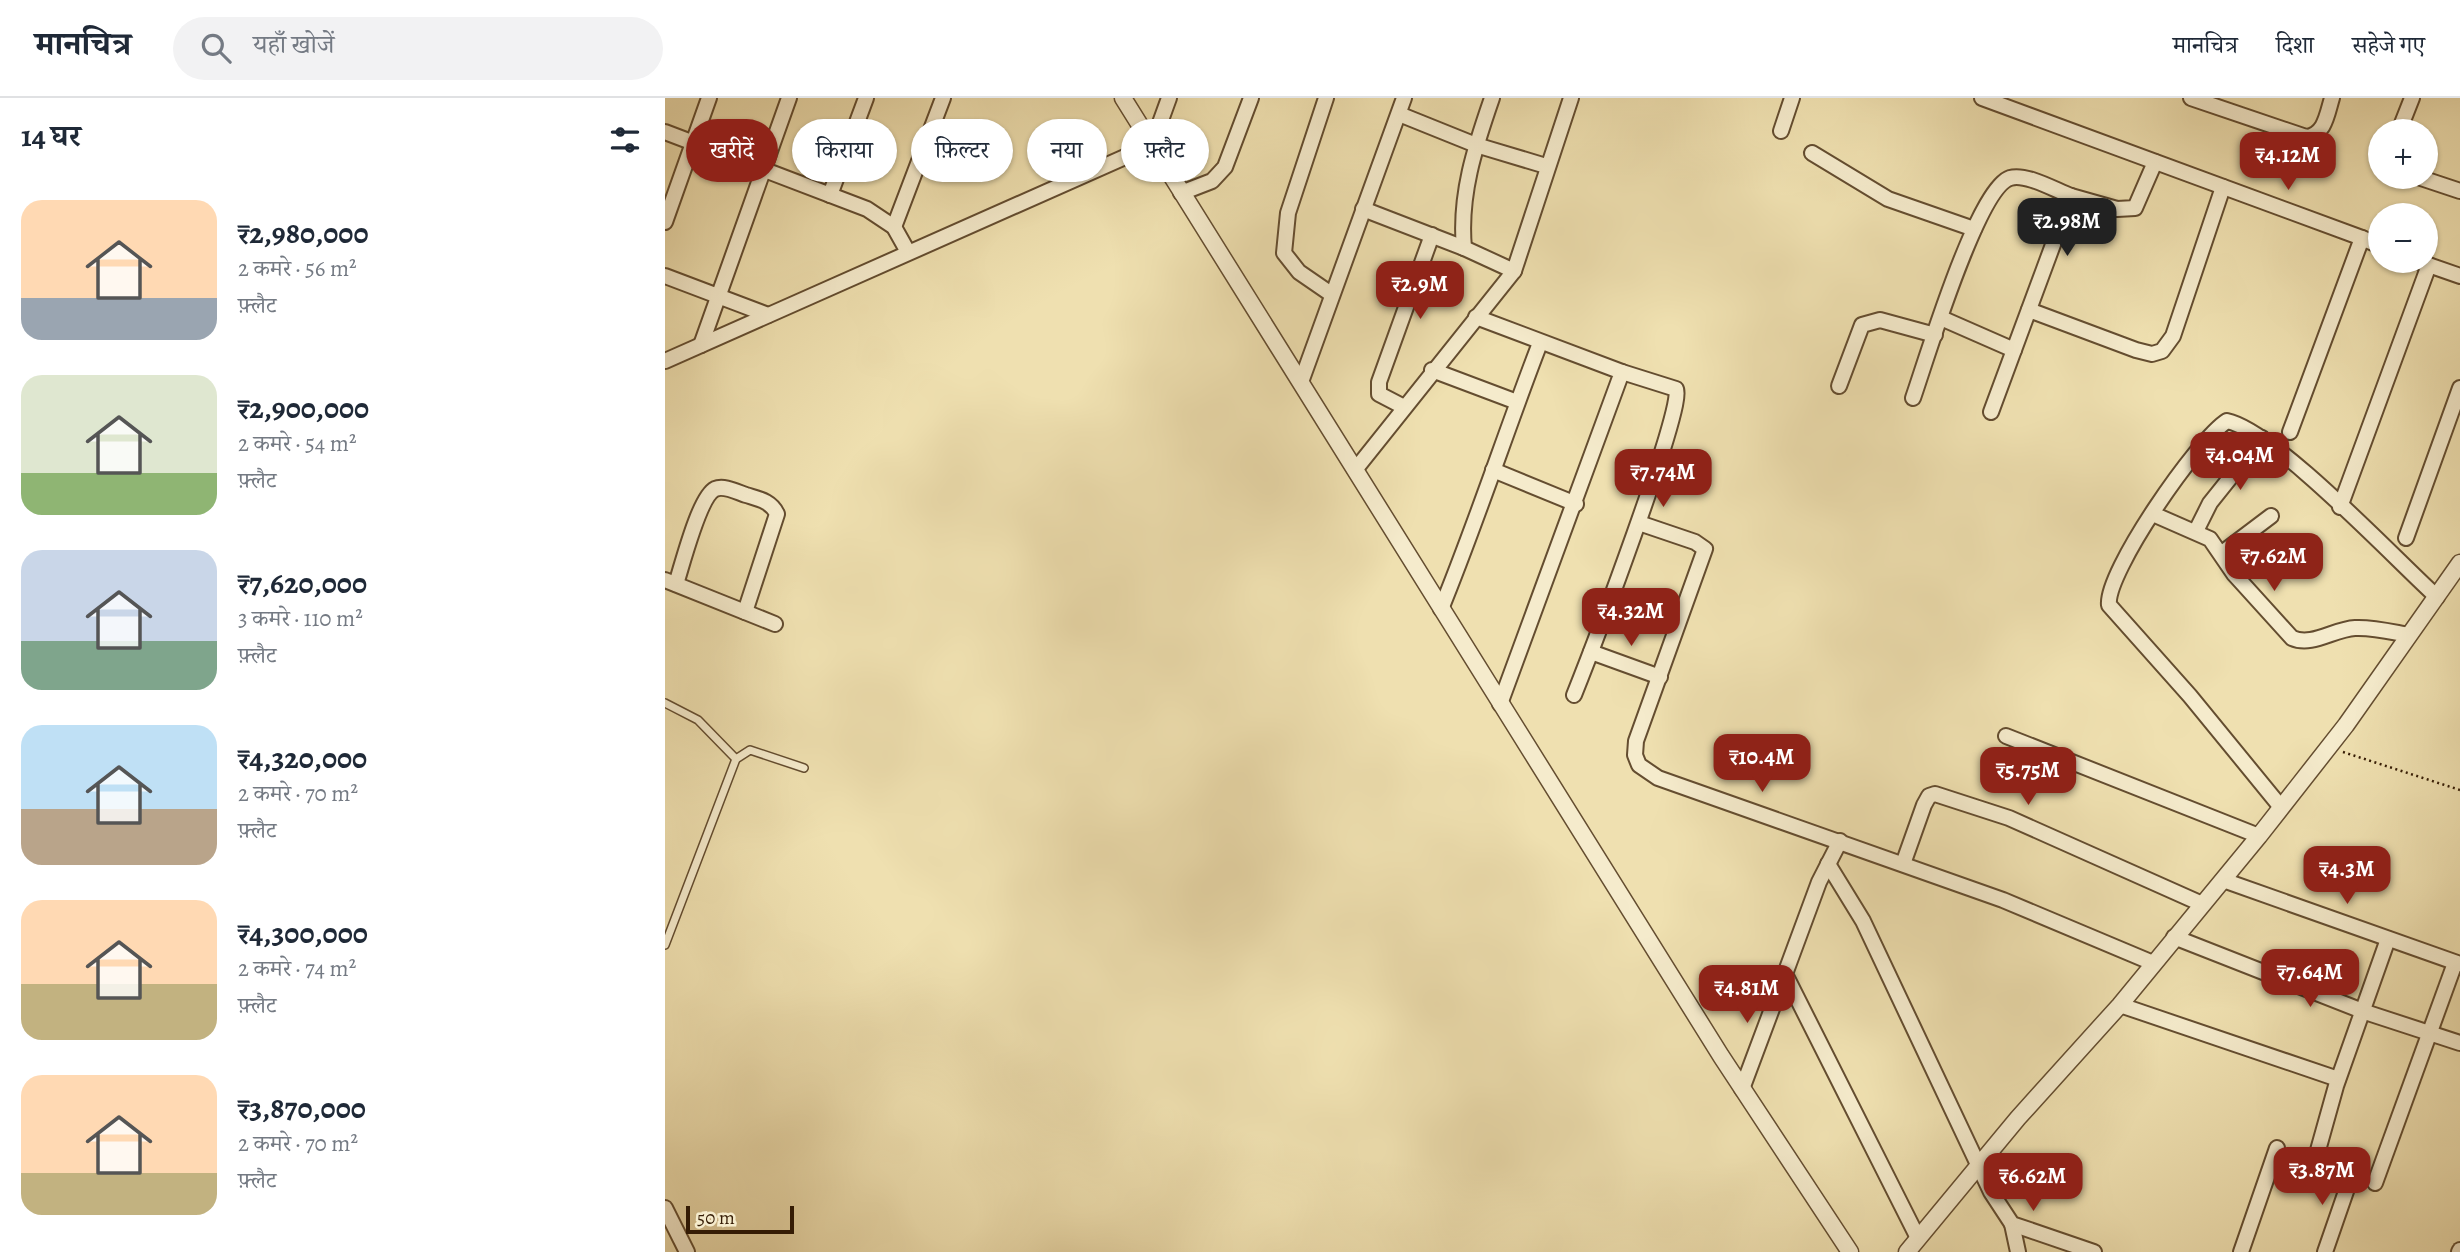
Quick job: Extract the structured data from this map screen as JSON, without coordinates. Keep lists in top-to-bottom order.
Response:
{
  "scale_bar": "50 m",
  "page": {
    "header": "मानचित्र",
    "search": "यहाँ खोजें",
    "nav": ["मानचित्र", "दिशा", "सहेजे गए"],
    "heading": "14 घर",
    "map_buttons": ["+", "−"],
    "chip": [
      "खरीदें",
      "किराया",
      "फ़िल्टर",
      "नया",
      "फ़्लैट"
    ],
    "price": [
      "₹4.12M",
      "₹2.98M",
      "₹2.9M",
      "₹4.04M",
      "₹7.74M",
      "₹7.62M",
      "₹4.32M",
      "₹10.4M",
      "₹5.75M",
      "₹4.3M",
      "₹7.64M",
      "₹4.81M",
      "₹3.87M",
      "₹6.62M"
    ],
    "list": [
      {
        "name": "₹2,980,000",
        "note": "2 कमरे · 56 m² · फ़्लैट"
      },
      {
        "name": "₹2,900,000",
        "note": "2 कमरे · 54 m² · फ़्लैट"
      },
      {
        "name": "₹7,620,000",
        "note": "3 कमरे · 110 m² · फ़्लैट"
      },
      {
        "name": "₹4,320,000",
        "note": "2 कमरे · 70 m² · फ़्लैट"
      },
      {
        "name": "₹4,300,000",
        "note": "2 कमरे · 74 m² · फ़्लैट"
      },
      {
        "name": "₹3,870,000",
        "note": "2 कमरे · 70 m² · फ़्लैट"
      }
    ],
    "scale": "50 m"
  }
}
